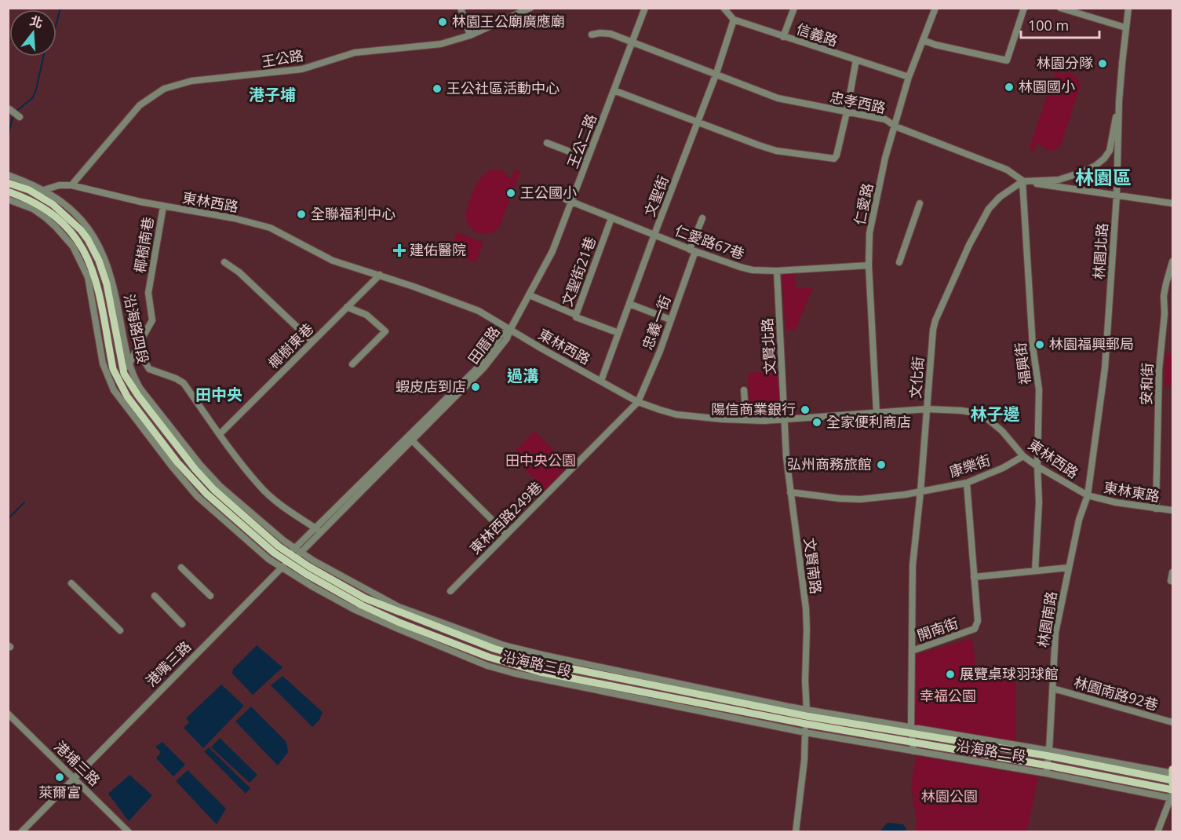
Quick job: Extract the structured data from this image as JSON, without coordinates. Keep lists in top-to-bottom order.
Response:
{
  "streets": {
    "main road": ["沿海路四段", "沿海路三段", "沿海路二段"],
    "street": [
      "信義路",
      "王公路",
      "忠孝西路",
      "王公二路",
      "文聖街",
      "東林西路",
      "仁愛路",
      "仁愛路67巷",
      "椰樹南巷",
      "林園北路",
      "文聖街21巷",
      "忠義一街",
      "田厝路",
      "椰樹東巷",
      "文賢北路",
      "福興街",
      "文化街",
      "安和街",
      "康樂街",
      "東林東路",
      "東林西路249巷",
      "文賢南路",
      "林園南路",
      "開南街",
      "港嘴三路",
      "林園南路92巷",
      "港埔三路"
    ]
  },
  "crossings": [
    ["信義路", "文聖街"],
    ["信義路", "仁愛路"],
    ["王公路", "東林西路"],
    ["忠孝西路", "王公二路"],
    ["忠孝西路", "文聖街"],
    ["忠孝西路", "仁愛路"],
    ["忠孝西路", "林園北路"],
    ["忠孝西路", "福興街"],
    ["忠孝西路", "文化街"],
    ["王公二路", "東林西路"],
    ["王公二路", "仁愛路67巷"],
    ["王公二路", "田厝路"],
    ["文聖街", "東林西路"],
    ["文聖街", "仁愛路67巷"],
    ["文聖街", "文聖街21巷"],
    ["東林西路", "仁愛路"],
    ["東林西路", "椰樹南巷"],
    ["東林西路", "林園北路"],
    ["東林西路", "忠義一街"],
    ["東林西路", "沿海路四段"],
    ["東林西路", "田厝路"],
    ["東林西路", "椰樹東巷"],
    ["東林西路", "文賢北路"],
    ["東林西路", "福興街"],
    ["東林西路", "文化街"],
    ["東林西路", "康樂街"],
    ["東林西路", "東林東路"],
    ["東林西路", "東林西路249巷"],
    ["東林西路", "文賢南路"],
    ["東林西路", "林園南路"],
    ["仁愛路", "仁愛路67巷"],
    ["仁愛路67巷", "文聖街21巷"],
    ["仁愛路67巷", "忠義一街"],
    ["仁愛路67巷", "文賢北路"],
    ["椰樹南巷", "沿海路四段"],
    ["林園北路", "東林東路"],
    ["林園北路", "林園南路"],
    ["忠義一街", "東林西路249巷"],
    ["沿海路四段", "田厝路"],
    ["沿海路四段", "港嘴三路"],
    ["沿海路四段", "沿海路三段"],
    ["田厝路", "港嘴三路"],
    ["田厝路", "沿海路三段"],
    ["文賢北路", "文賢南路"],
    ["福興街", "文化街"],
    ["文化街", "康樂街"],
    ["文化街", "開南街"],
    ["文化街", "沿海路二段"],
    ["安和街", "東林東路"],
    ["康樂街", "文賢南路"],
    ["康樂街", "開南街"],
    ["東林東路", "林園南路"],
    ["文賢南路", "沿海路三段"],
    ["文賢南路", "沿海路二段"],
    ["林園南路", "林園南路92巷"],
    ["林園南路", "沿海路二段"],
    ["港嘴三路", "沿海路三段"],
    ["港嘴三路", "港埔三路"],
    ["沿海路三段", "沿海路二段"]
  ],
  "districts": [
    "港子埔",
    "林園區",
    "過溝",
    "田中央",
    "林子邊"
  ],
  "parks": ["田中央公園", "幸福公園", "林園公園"],
  "places": {
    "other": [
      "林園王公廟廣應廟",
      "林園分隊",
      "林園國小",
      "王公社區活動中心",
      "王公國小",
      "全聯福利中心",
      "林園福興郵局",
      "蝦皮店到店",
      "陽信商業銀行",
      "全家便利商店",
      "弘州商務旅館",
      "展覽桌球羽球館",
      "萊爾富"
    ],
    "health": ["建佑醫院"]
  },
  "scale_bar": "100 m",
  "north": "top"
}
